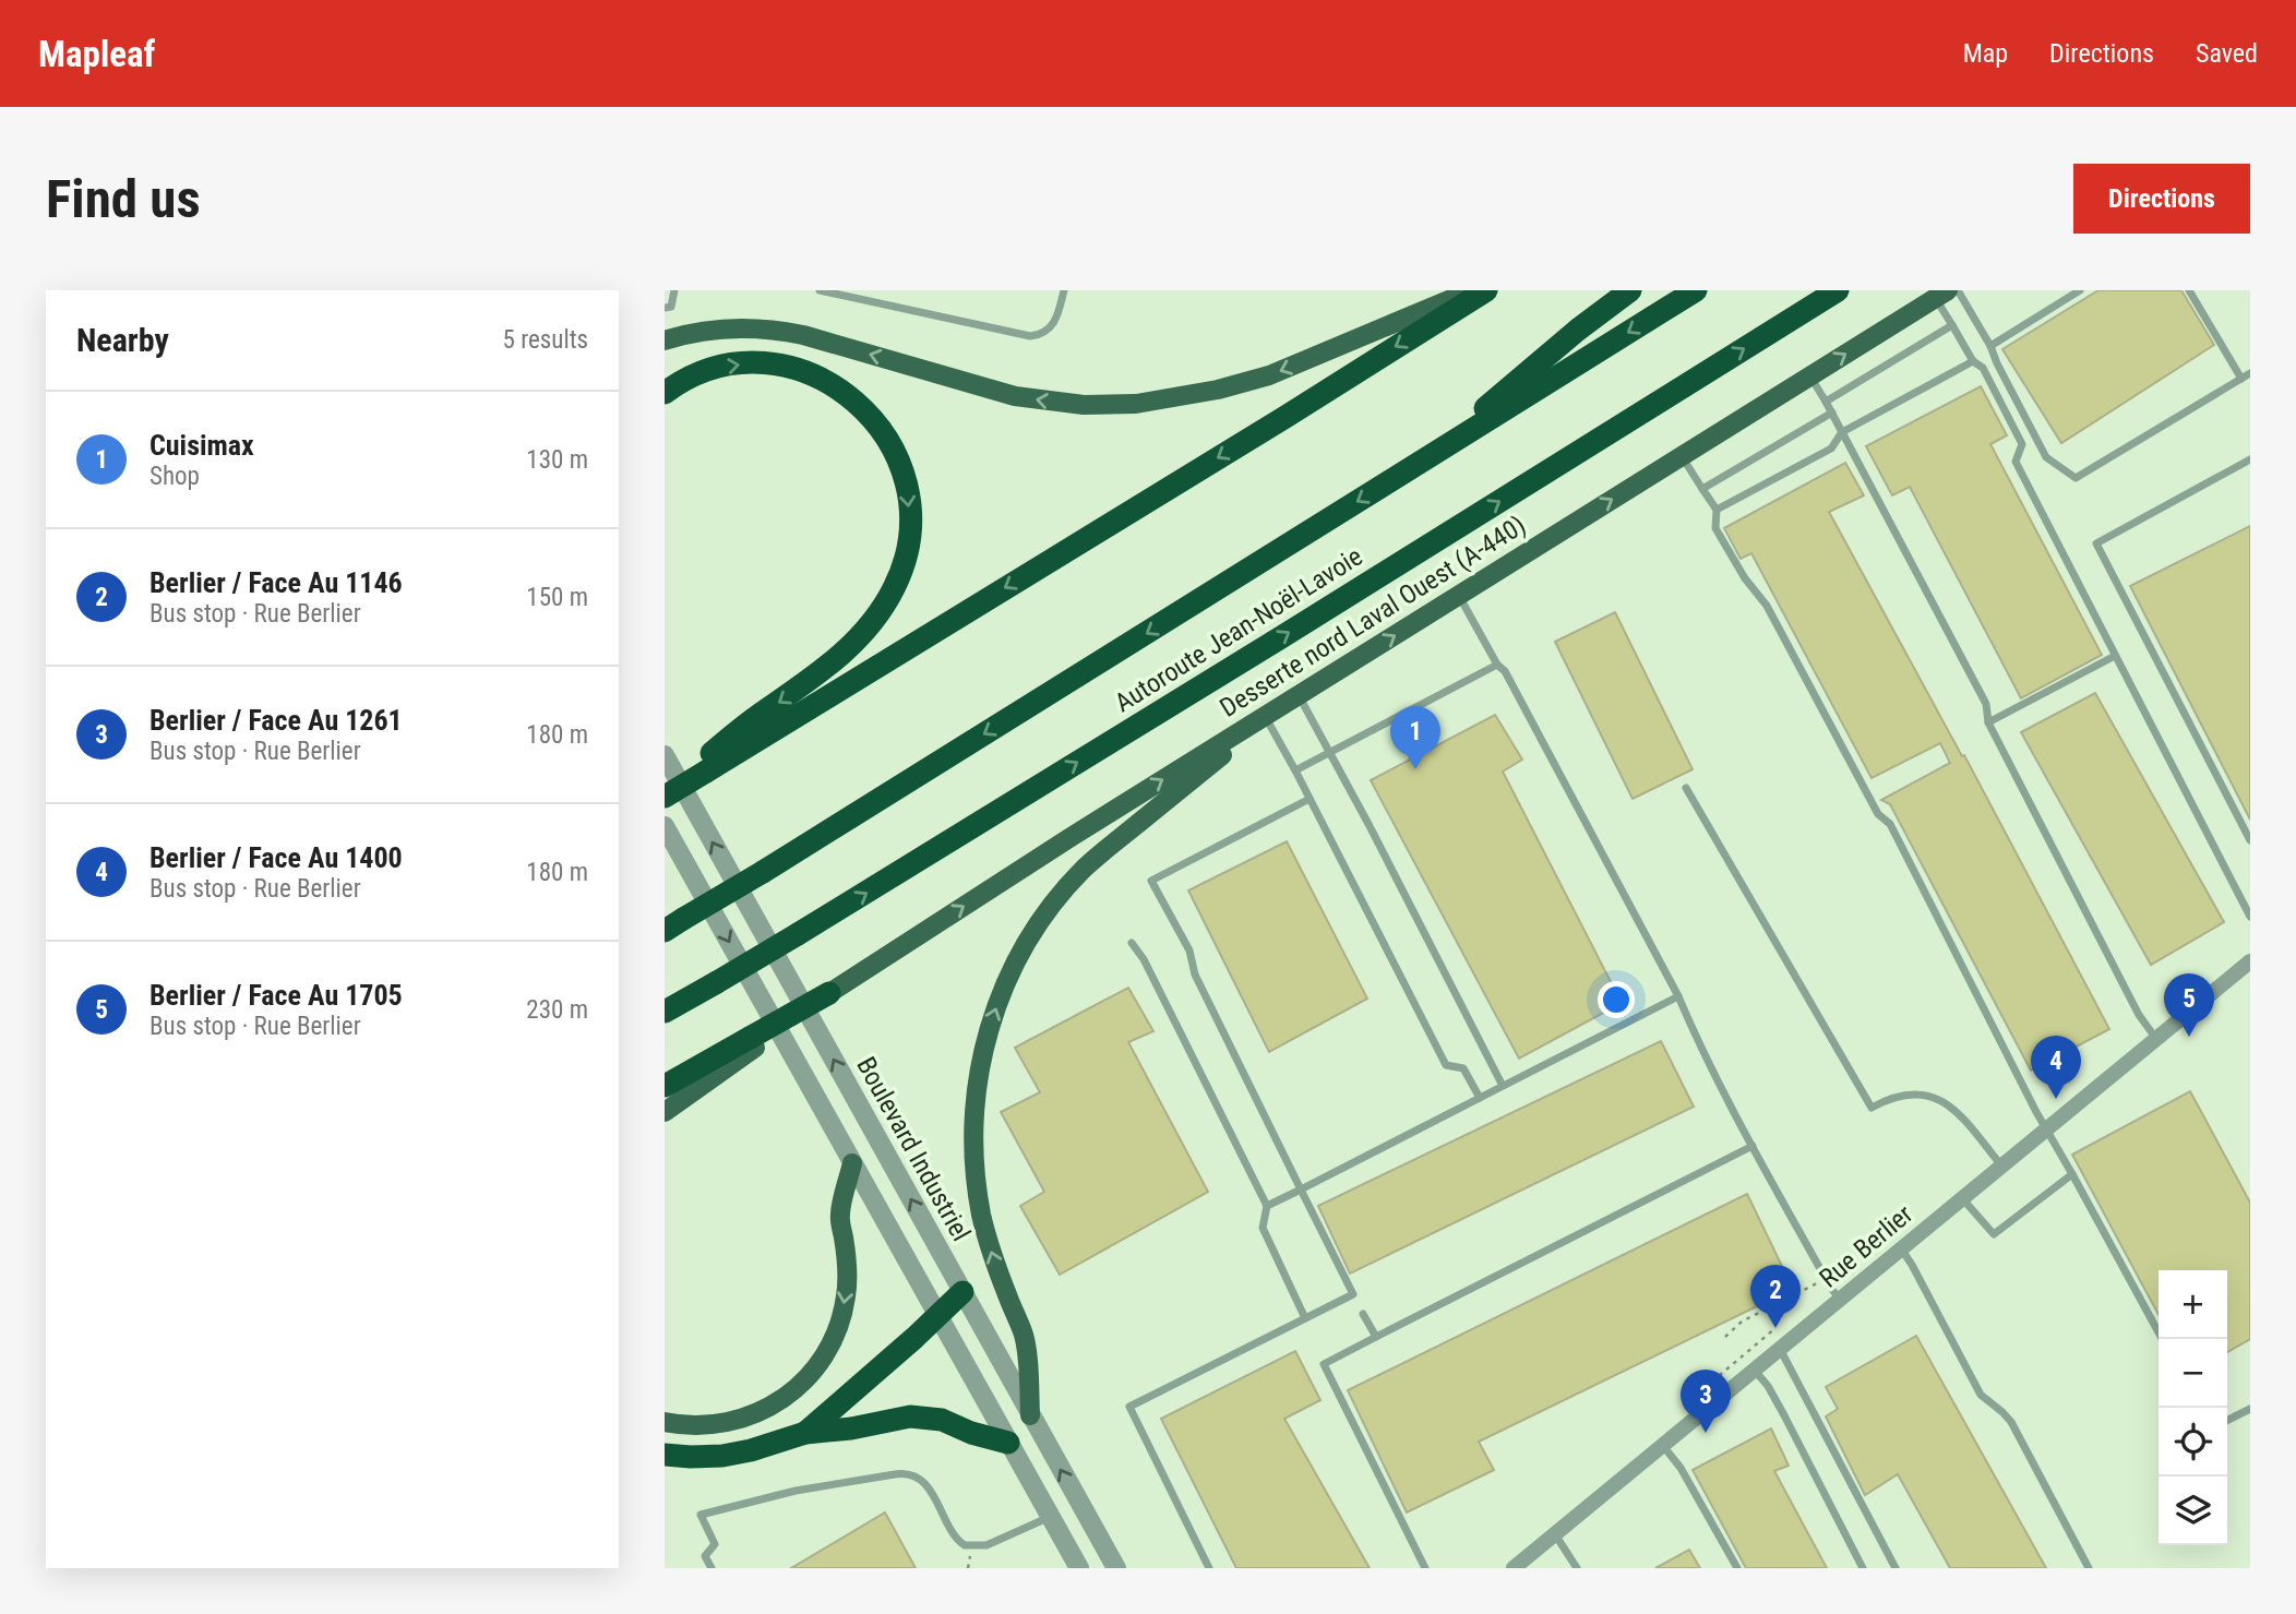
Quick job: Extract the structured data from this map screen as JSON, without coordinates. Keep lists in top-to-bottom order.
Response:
{
  "streets": {
    "highway": ["Autoroute Jean-Noël-Lavoie"],
    "main road": ["Desserte nord Laval Ouest (A-440)"],
    "street": ["Boulevard Industriel", "Rue Berlier"]
  },
  "one_way": ["Desserte nord Laval Ouest (A-440)"],
  "page": {
    "header": "Mapleaf",
    "nav": ["Map", "Directions", "Saved"],
    "buttons": "Directions",
    "title": "Find us",
    "heading": ["Nearby", "5 results"],
    "list": [
      {
        "mark": "1",
        "name": "Cuisimax",
        "note": "Shop",
        "value": "130 m"
      },
      {
        "mark": "2",
        "name": "Berlier / Face Au 1146",
        "note": "Bus stop · Rue Berlier",
        "value": "150 m"
      },
      {
        "mark": "3",
        "name": "Berlier / Face Au 1261",
        "note": "Bus stop · Rue Berlier",
        "value": "180 m"
      },
      {
        "mark": "4",
        "name": "Berlier / Face Au 1400",
        "note": "Bus stop · Rue Berlier",
        "value": "180 m"
      },
      {
        "mark": "5",
        "name": "Berlier / Face Au 1705",
        "note": "Bus stop · Rue Berlier",
        "value": "230 m"
      }
    ],
    "pins": [
      "1",
      "5",
      "4",
      "2",
      "3"
    ],
    "map_buttons": ["+", "−"]
  }
}
